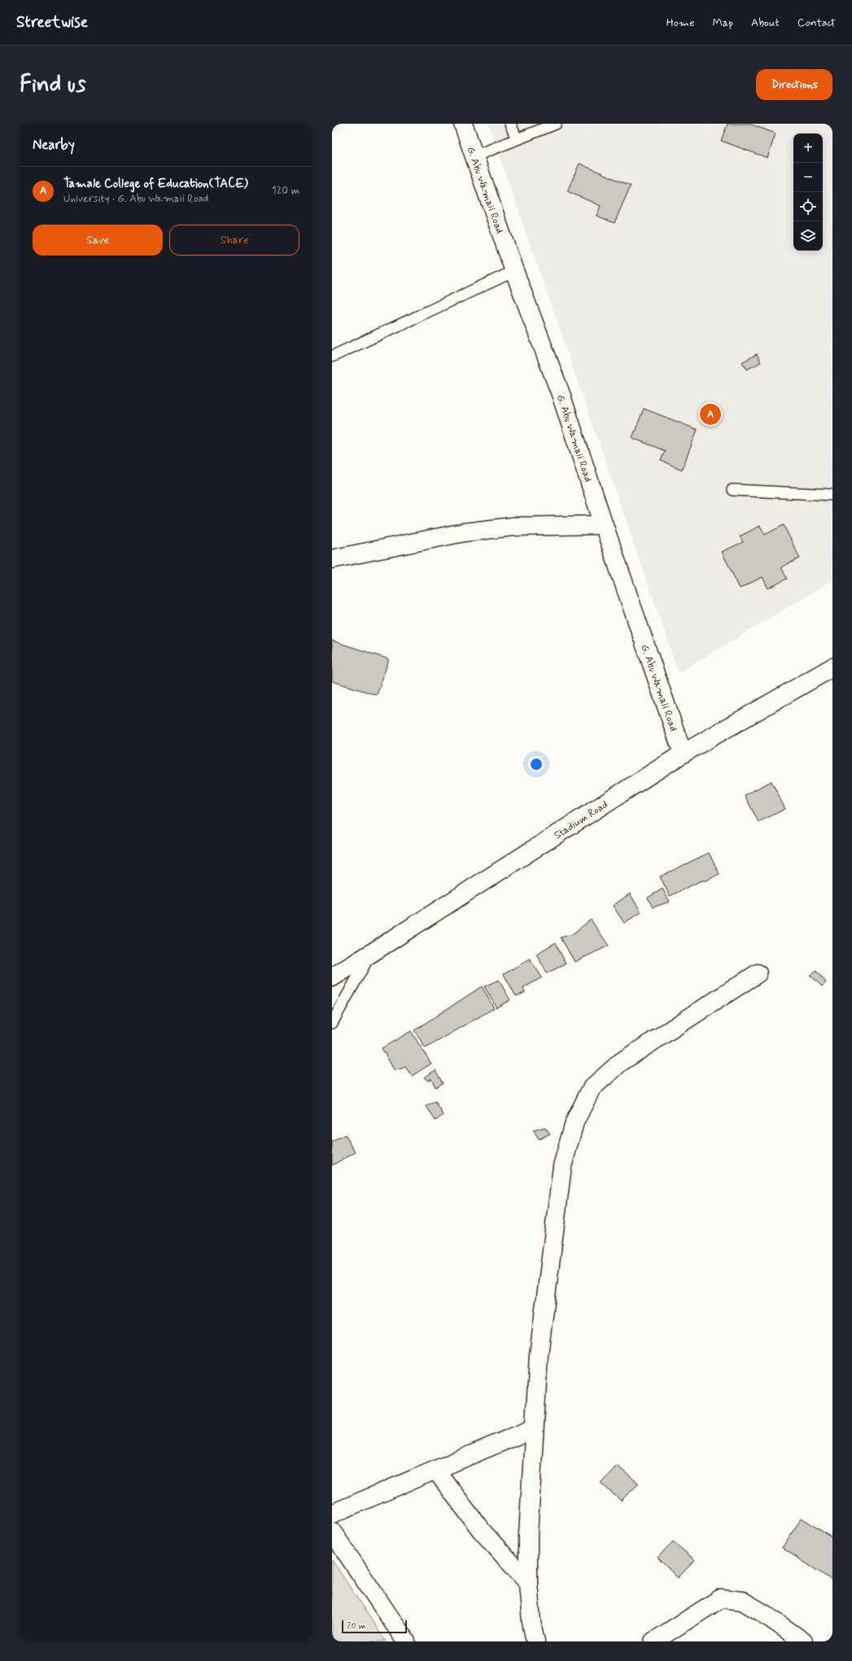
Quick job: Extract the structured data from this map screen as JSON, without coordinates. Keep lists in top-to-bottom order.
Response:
{
  "streets": {
    "street": ["G. Abu Wamaii Road", "Stadium Road"]
  },
  "crossings": [
    ["G. Abu Wamaii Road", "Stadium Road"]
  ],
  "scale_bar": "20 m",
  "page": {
    "header": "Streetwise",
    "nav": [
      "Home",
      "Map",
      "About",
      "Contact"
    ],
    "buttons": [
      "Directions",
      ["Save", "Share"]
    ],
    "title": "Find us",
    "heading": "Nearby",
    "map_buttons": ["+", "−"],
    "list": [
      {
        "mark": "A",
        "name": "Tamale College of Education(TACE)",
        "note": "University · G. Abu Wamaii Road",
        "value": "120 m"
      }
    ],
    "pins": "A",
    "scale": "20 m"
  }
}
